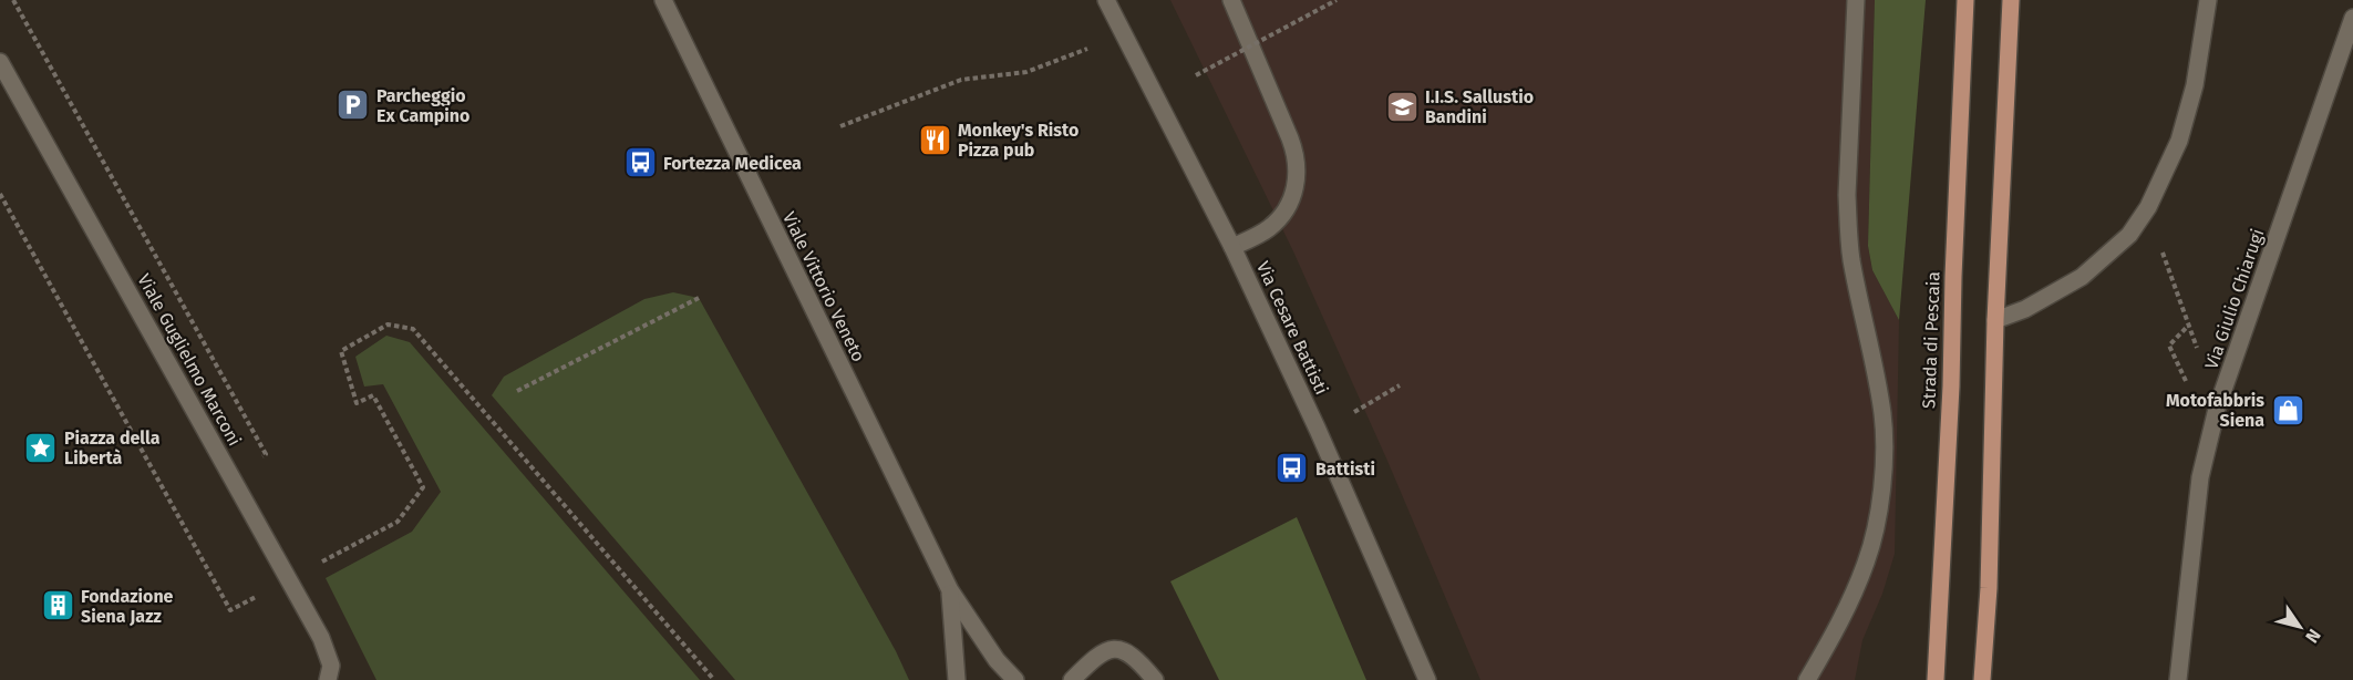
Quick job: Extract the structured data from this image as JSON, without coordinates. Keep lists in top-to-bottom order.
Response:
{
  "streets": {
    "main road": ["Strada di Pescaia"],
    "street": [
      "Viale Vittorio Veneto",
      "Via Giulio Chiarugi",
      "Via Cesare Battisti",
      "Viale Guglielmo Marconi"
    ]
  },
  "places": {
    "parking": ["Parcheggio Ex Campino"],
    "school or university": ["I.I.S. Sallustio Bandini"],
    "restaurant": ["Monkey's Risto Pizza pub"],
    "bus stop": ["Fortezza Medicea", "Battisti"],
    "shop": ["Motofabbris Siena"],
    "place": ["Piazza della Libertà"],
    "building": ["Fondazione Siena Jazz"]
  },
  "north": "bottom right"
}
